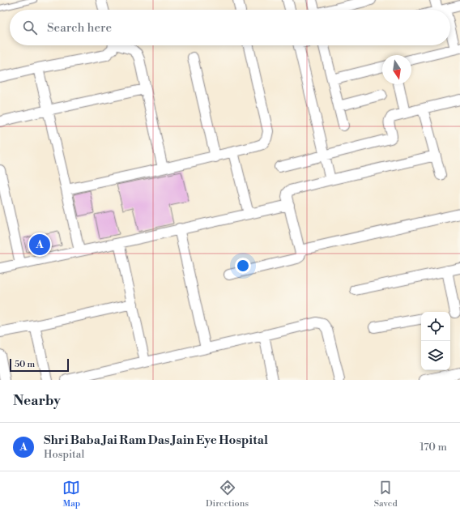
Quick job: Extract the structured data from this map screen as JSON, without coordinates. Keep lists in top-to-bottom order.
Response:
{
  "scale_bar": "50 m",
  "north": "bottom",
  "page": {
    "search": "Search here",
    "pins": "A",
    "scale": "50 m",
    "heading": "Nearby",
    "list": [
      {
        "mark": "A",
        "name": "Shri Baba Jai Ram Das Jain Eye Hospital",
        "note": "Hospital",
        "value": "170 m"
      }
    ],
    "nav": ["Map", "Directions", "Saved"]
  }
}
